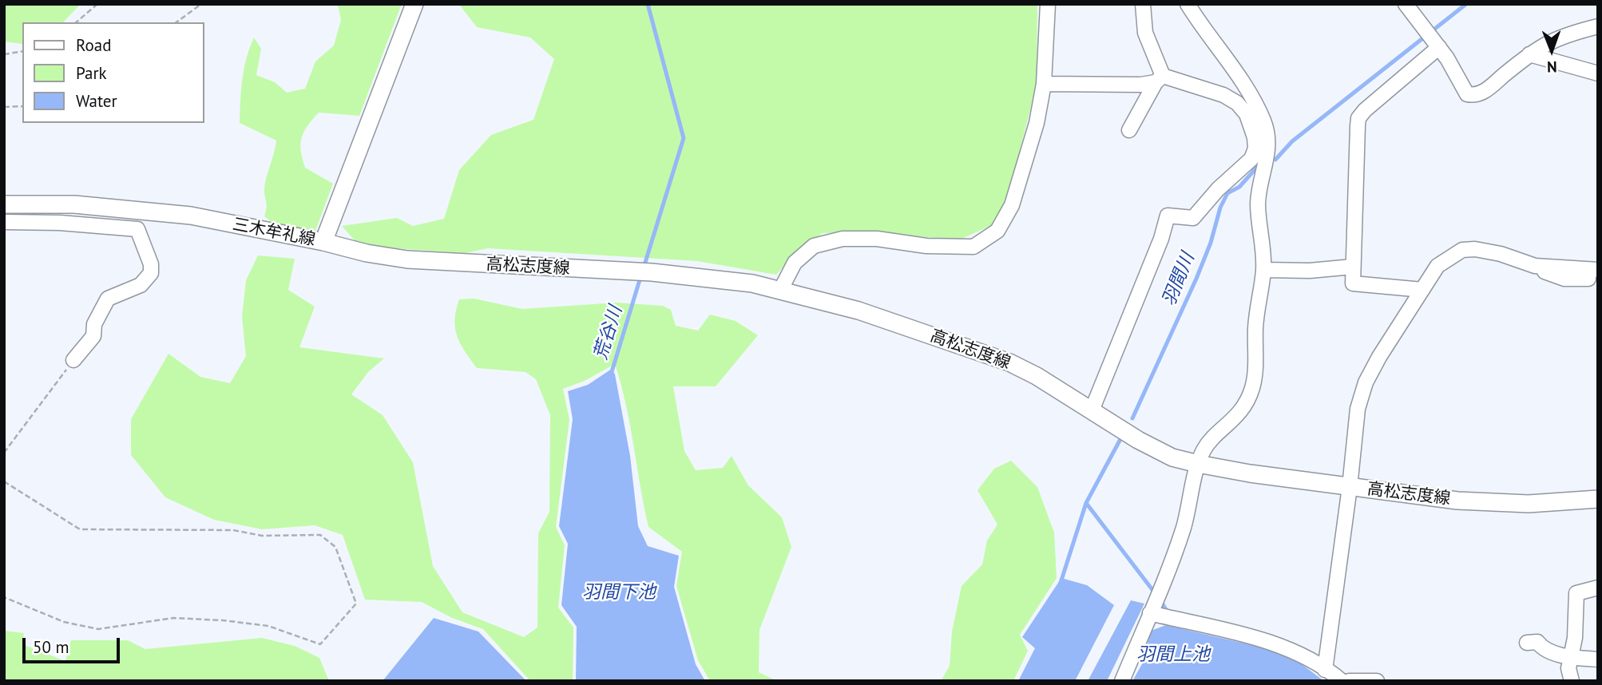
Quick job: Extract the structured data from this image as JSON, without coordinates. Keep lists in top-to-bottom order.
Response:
{
  "streets": {
    "main road": ["三木牟礼線", "高松志度線"]
  },
  "crossings": [
    ["三木牟礼線", "高松志度線"]
  ],
  "water": [
    "羽間川",
    "荒谷川",
    "羽間下池",
    "羽間上池"
  ],
  "legend": ["Road", "Park", "Water"],
  "scale_bar": "50 m",
  "north": "bottom"
}
